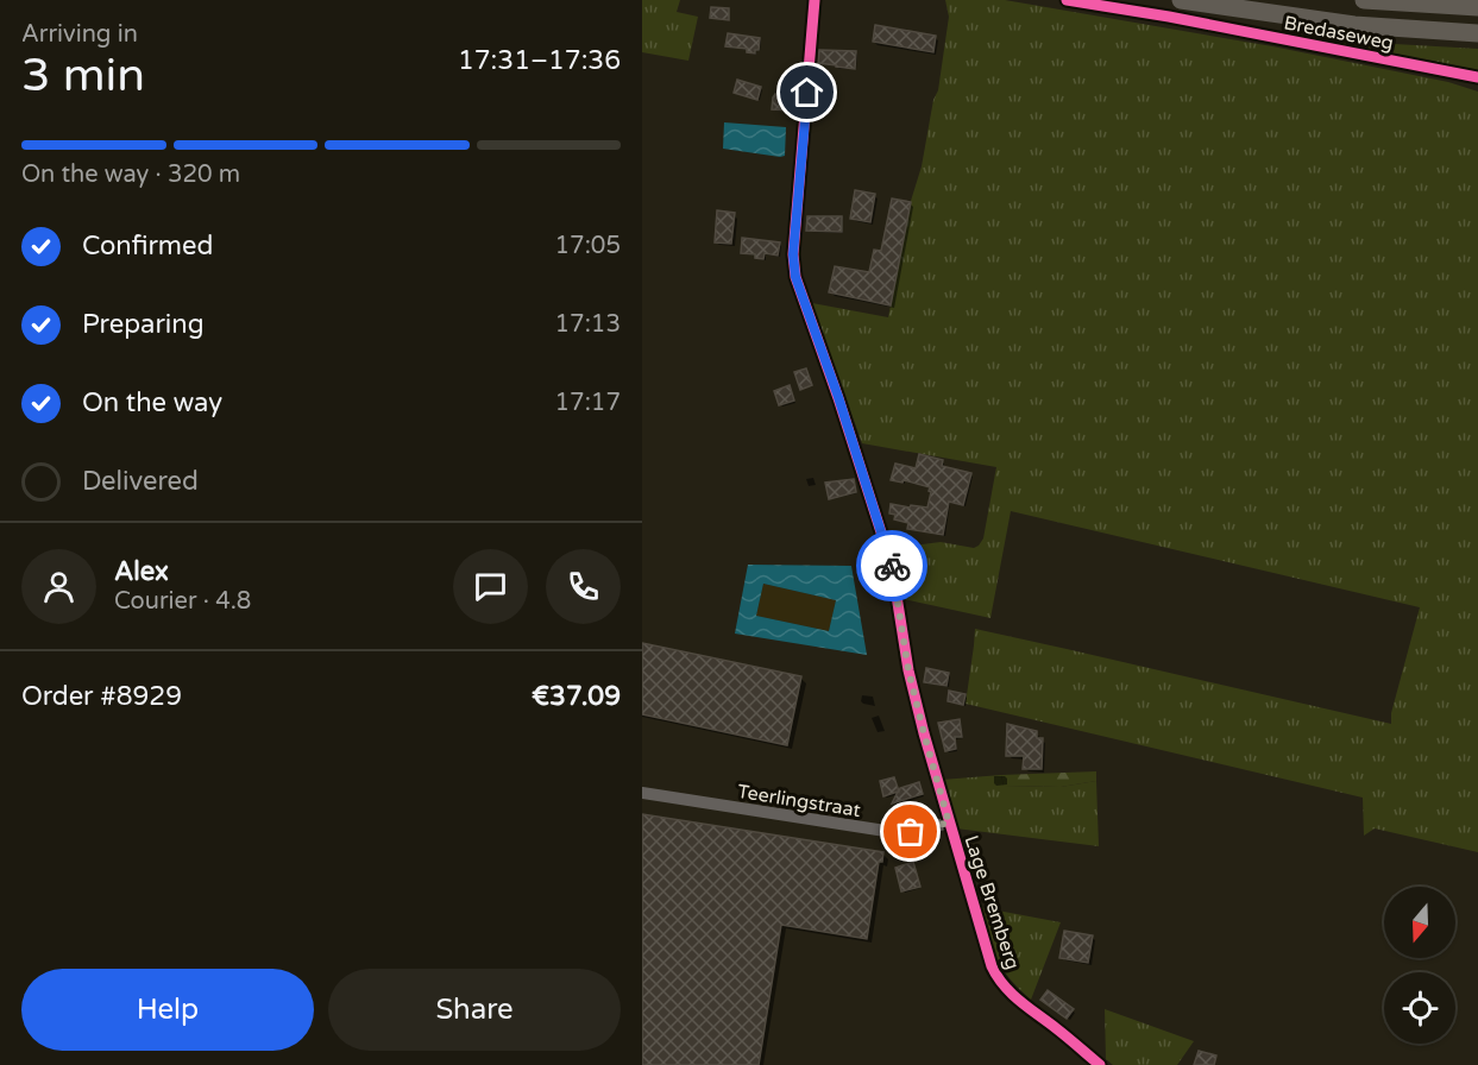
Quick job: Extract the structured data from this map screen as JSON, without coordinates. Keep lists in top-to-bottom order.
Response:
{
  "streets": {
    "street": ["Bredaseweg", "Teerlingstraat", "Lage Bremberg"]
  },
  "crossings": [
    ["Teerlingstraat", "Lage Bremberg"]
  ],
  "north": "bottom",
  "page": {
    "heading": ["3 min", "Arriving in", "17:31–17:36"],
    "panel": [
      "Alex",
      "Courier · 4.8",
      "Order #8929",
      "€37.09"
    ],
    "bar": "On the way · 320 m",
    "list": [
      ["Confirmed", "17:05"],
      ["Preparing", "17:13"],
      ["On the way", "17:17"],
      "Delivered"
    ],
    "buttons": ["Help", "Share"]
  }
}
